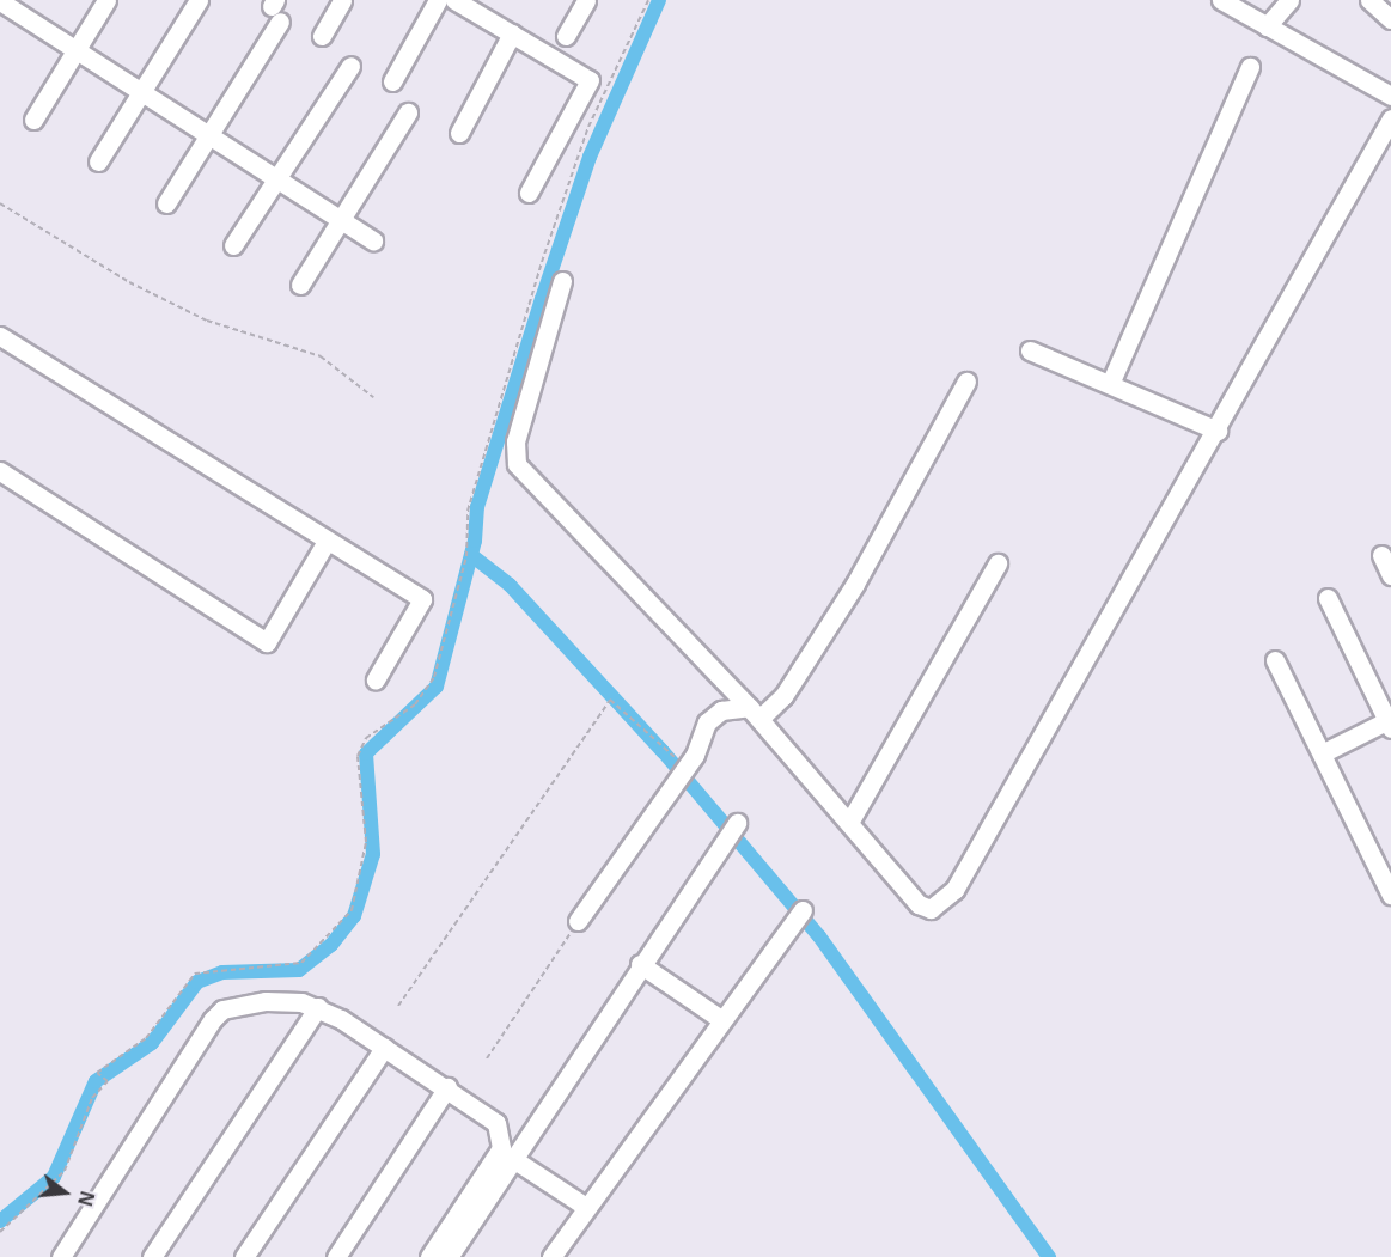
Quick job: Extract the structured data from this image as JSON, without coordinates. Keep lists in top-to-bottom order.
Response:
{
  "north": "right"
}
